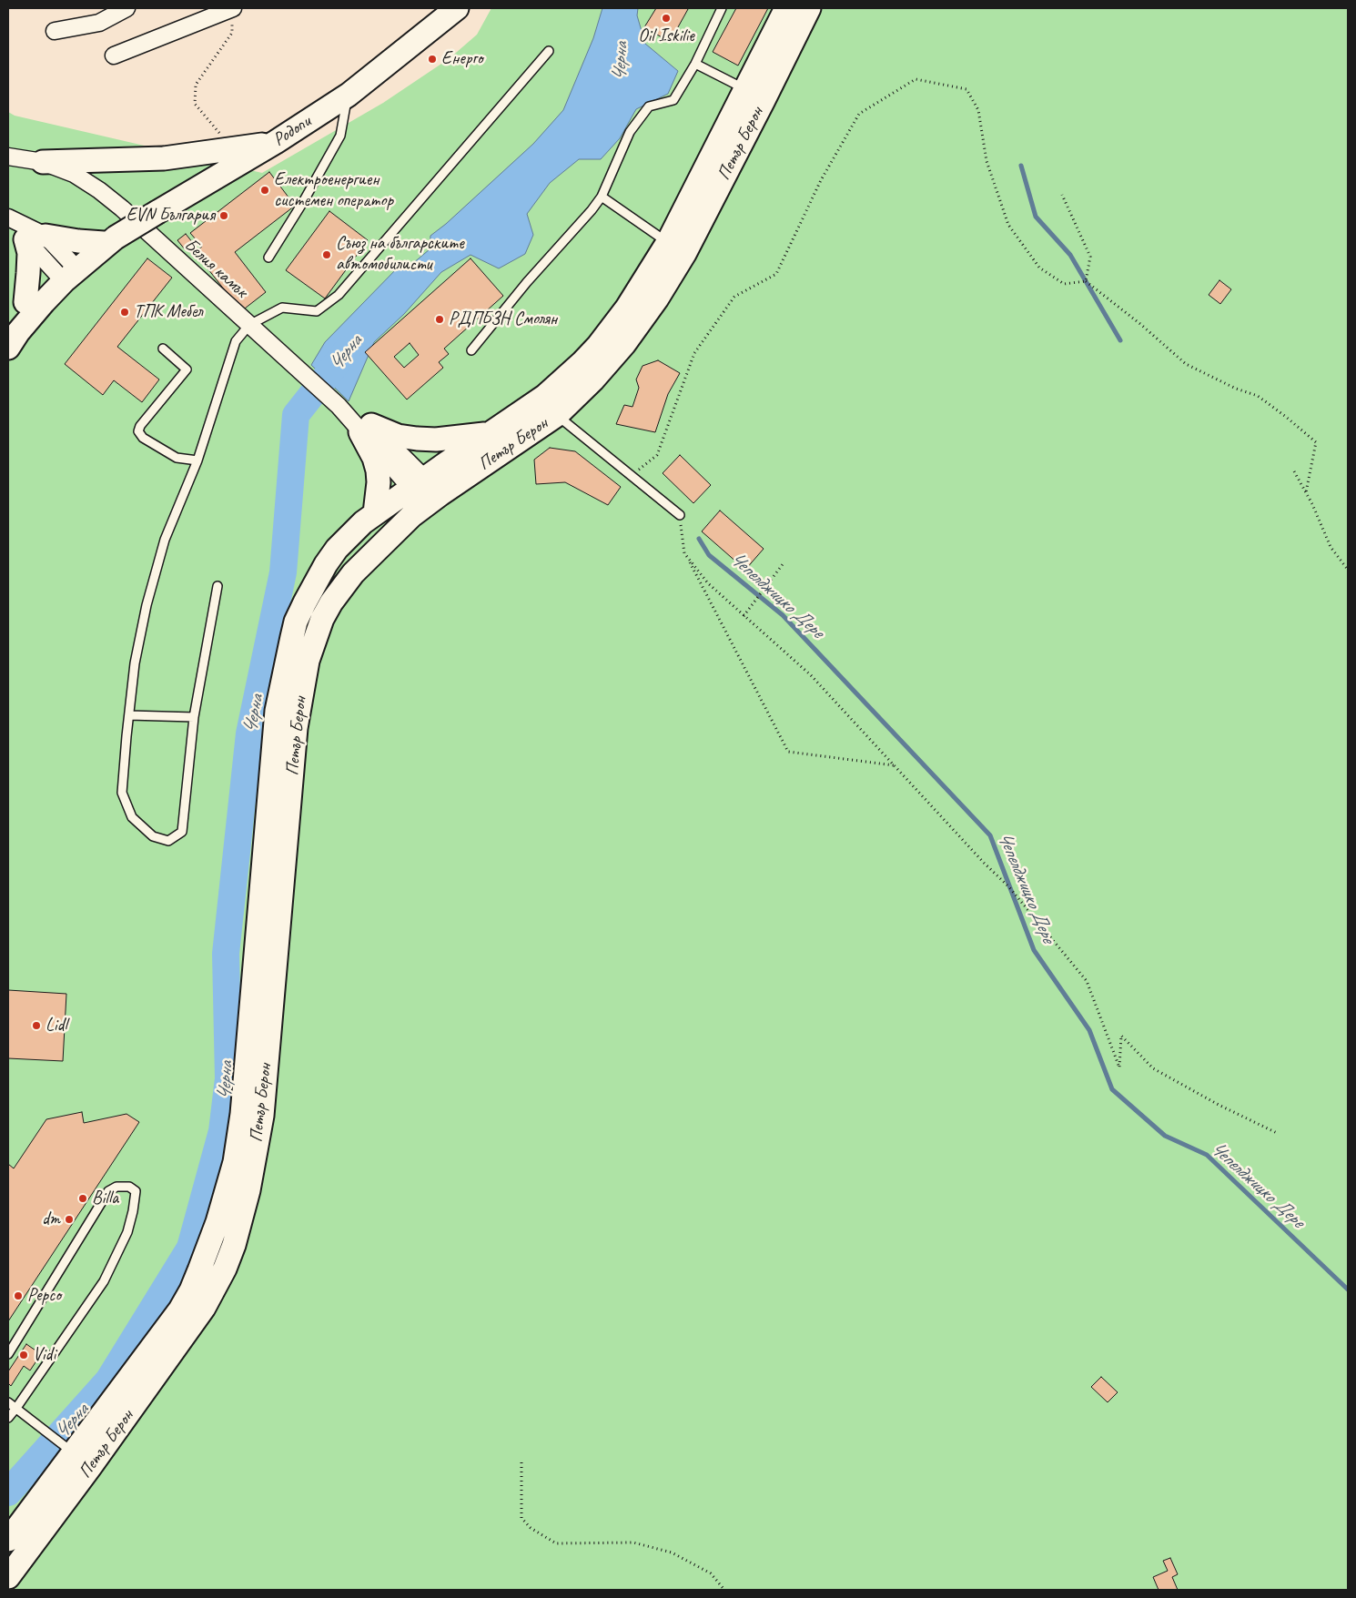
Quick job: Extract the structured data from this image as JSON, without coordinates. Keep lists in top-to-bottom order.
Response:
{
  "streets": {
    "main road": ["Родопи", "Петър Берон"],
    "street": ["Белия камък"]
  },
  "crossings": [
    ["Петър Берон", "Белия камък"]
  ],
  "water": ["Черна", "Чепелджицко Дере"],
  "places": [
    "Oil Iskilie",
    "Енерго",
    "Електроенергиен системен оператор",
    "EVN България",
    "Съюз на българските автомобилисти",
    "ТПК Мебел",
    "РДПБЗН Смолян",
    "Lidl",
    "Billa",
    "dm",
    "Pepco",
    "Vidi"
  ]
}
